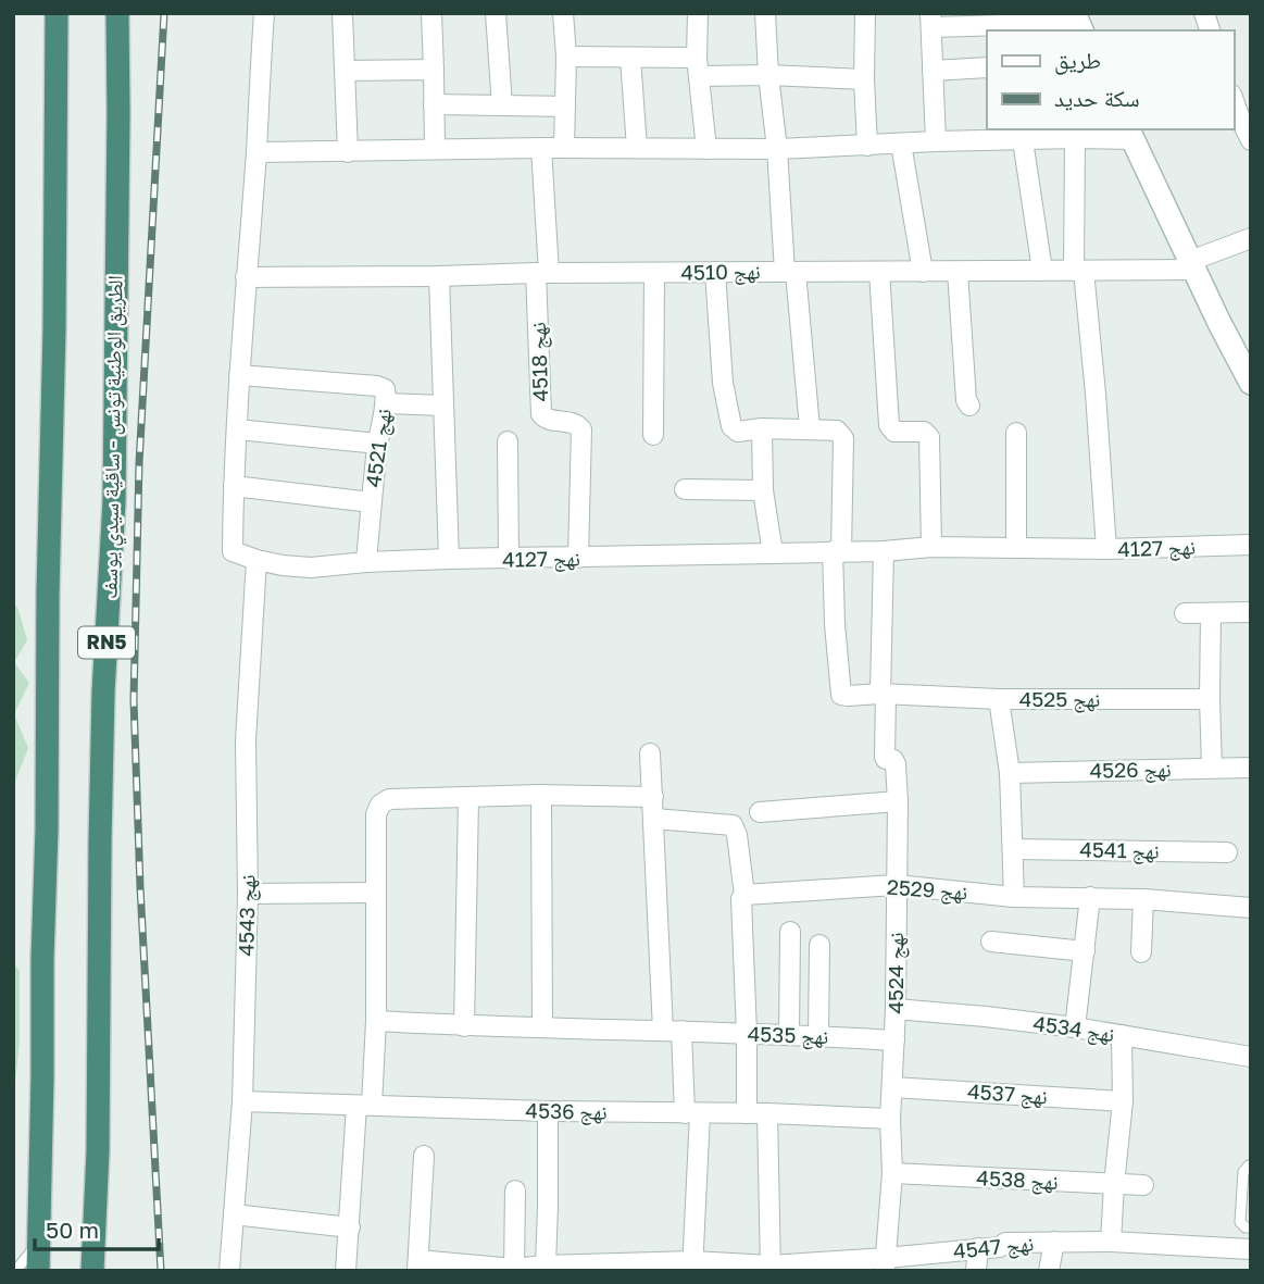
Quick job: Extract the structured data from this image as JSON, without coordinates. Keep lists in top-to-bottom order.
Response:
{
  "streets": {
    "highway": ["الطريق الوطنية تونس - ساقية سيدي يوسف", "RN5"],
    "street": [
      "نهج 4510",
      "نهج 4518",
      "نهج 4521",
      "نهج 4127",
      "نهج 4525",
      "نهج 4526",
      "نهج 4541",
      "نهج 2529",
      "نهج 4543",
      "نهج 4524",
      "نهج 4534",
      "نهج 4535",
      "نهج 4537",
      "نهج 4536",
      "نهج 4538",
      "نهج 4547"
    ]
  },
  "crossings": [
    ["نهج 4510", "نهج 4518"],
    ["نهج 4518", "نهج 4127"],
    ["نهج 4521", "نهج 4127"],
    ["نهج 4127", "نهج 4525"],
    ["نهج 4127", "نهج 4543"],
    ["نهج 4525", "نهج 4524"],
    ["نهج 2529", "نهج 4524"],
    ["نهج 4543", "نهج 4536"],
    ["نهج 4524", "نهج 4534"],
    ["نهج 4524", "نهج 4535"],
    ["نهج 4524", "نهج 4537"],
    ["نهج 4524", "نهج 4536"],
    ["نهج 4524", "نهج 4538"],
    ["نهج 4524", "نهج 4547"]
  ],
  "legend": ["طريق", "سكة حديد"],
  "scale_bar": "50 m"
}
